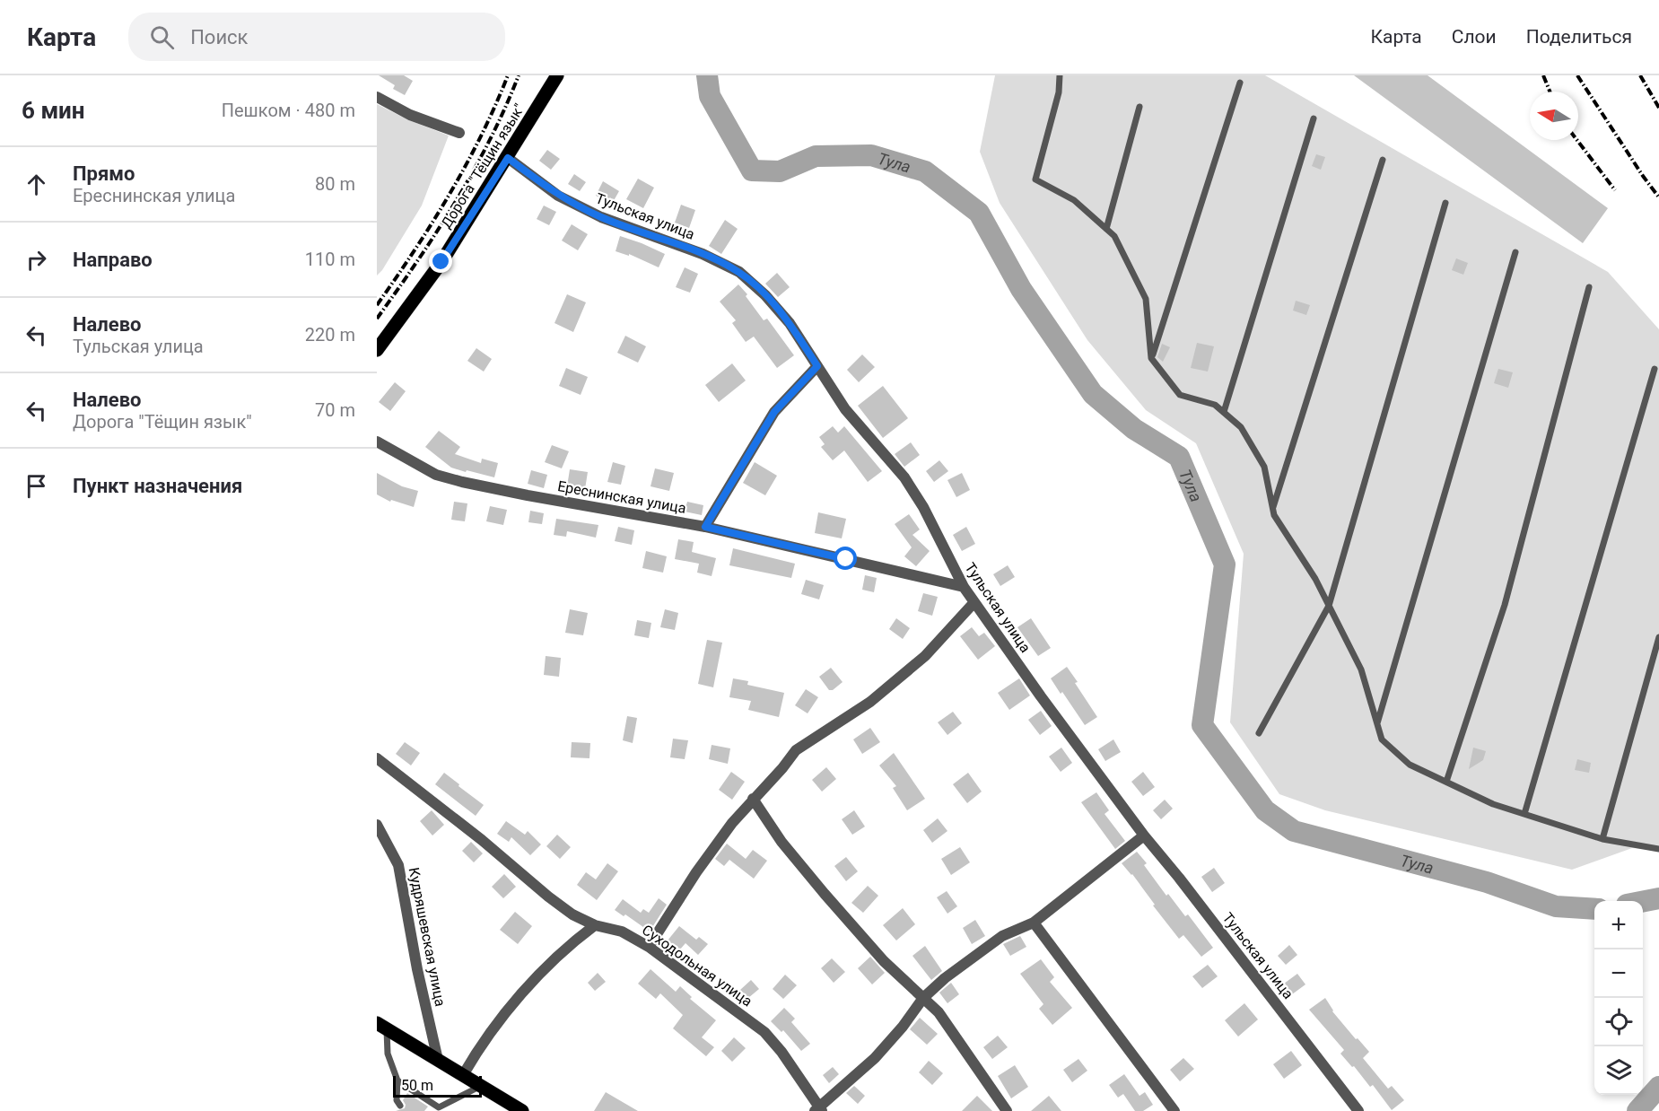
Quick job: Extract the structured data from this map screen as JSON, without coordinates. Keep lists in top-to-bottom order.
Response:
{
  "streets": {
    "main road": ["Дорога \"Тёщин язык\""],
    "street": [
      "Тульская улица",
      "Ереснинская улица",
      "Кудряшевская улица",
      "Суходольная улица"
    ]
  },
  "crossings": [
    ["Дорога \"Тёщин язык\"", "Тульская улица"],
    ["Тульская улица", "Ереснинская улица"]
  ],
  "water": ["Тула"],
  "scale_bar": "50 m",
  "north": "left",
  "page": {
    "header": "Карта",
    "search": "Поиск",
    "nav": ["Карта", "Слои", "Поделиться"],
    "heading": ["6 мин", "Пешком · 480 m"],
    "list": [
      ["Прямо", "Ереснинская улица", "80 m"],
      ["Направо", "110 m"],
      ["Налево", "Тульская улица", "220 m"],
      ["Налево", "Дорога \"Тёщин язык\"", "70 m"],
      "Пункт назначения"
    ],
    "map_buttons": ["+", "−"],
    "scale": "50 m"
  }
}
